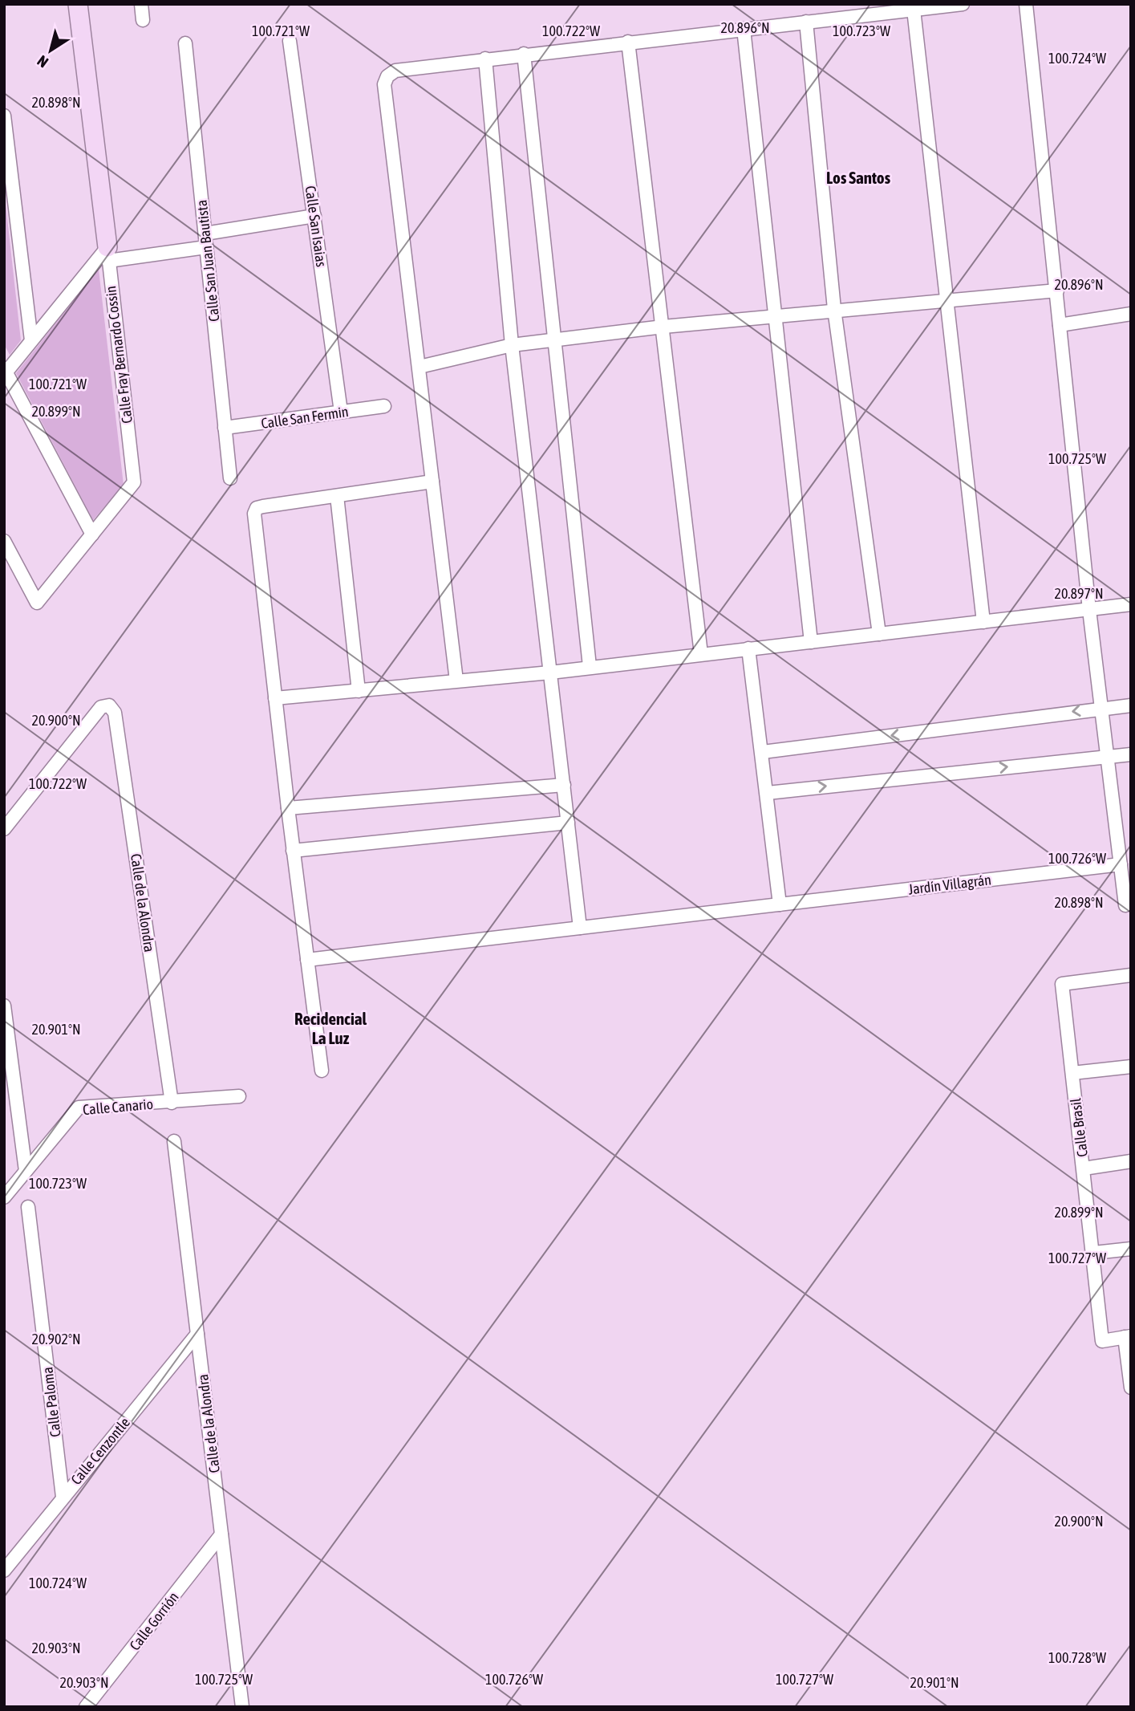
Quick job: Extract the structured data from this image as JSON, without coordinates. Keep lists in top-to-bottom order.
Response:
{
  "streets": {
    "street": [
      "Calle San Isaias",
      "Calle San Juan Bautista",
      "Calle Fray Bernardo Cossin",
      "Calle San Fermin",
      "Jardín Villagrán",
      "Calle de la Alondra",
      "Calle Canario",
      "Calle Brasil",
      "Calle Paloma",
      "Calle Cenzontle",
      "Calle Gorrión"
    ]
  },
  "crossings": [
    ["Calle San Isaias", "Calle San Fermin"],
    ["Calle San Juan Bautista", "Calle San Fermin"],
    ["Calle de la Alondra", "Calle Canario"],
    ["Calle de la Alondra", "Calle Cenzontle"],
    ["Calle de la Alondra", "Calle Gorrión"],
    ["Calle Paloma", "Calle Cenzontle"]
  ],
  "districts": ["Los Santos", "Recidencial La Luz"],
  "north": "bottom left",
  "coordinates": [
    "20.896°N",
    "100.721°W",
    "100.722°W",
    "100.723°W",
    "100.724°W",
    "20.898°N",
    "20.899°N",
    "100.725°W",
    "20.897°N",
    "20.900°N",
    "100.726°W",
    "20.901°N",
    "100.727°W",
    "20.902°N",
    "20.903°N",
    "100.728°W"
  ]
}
